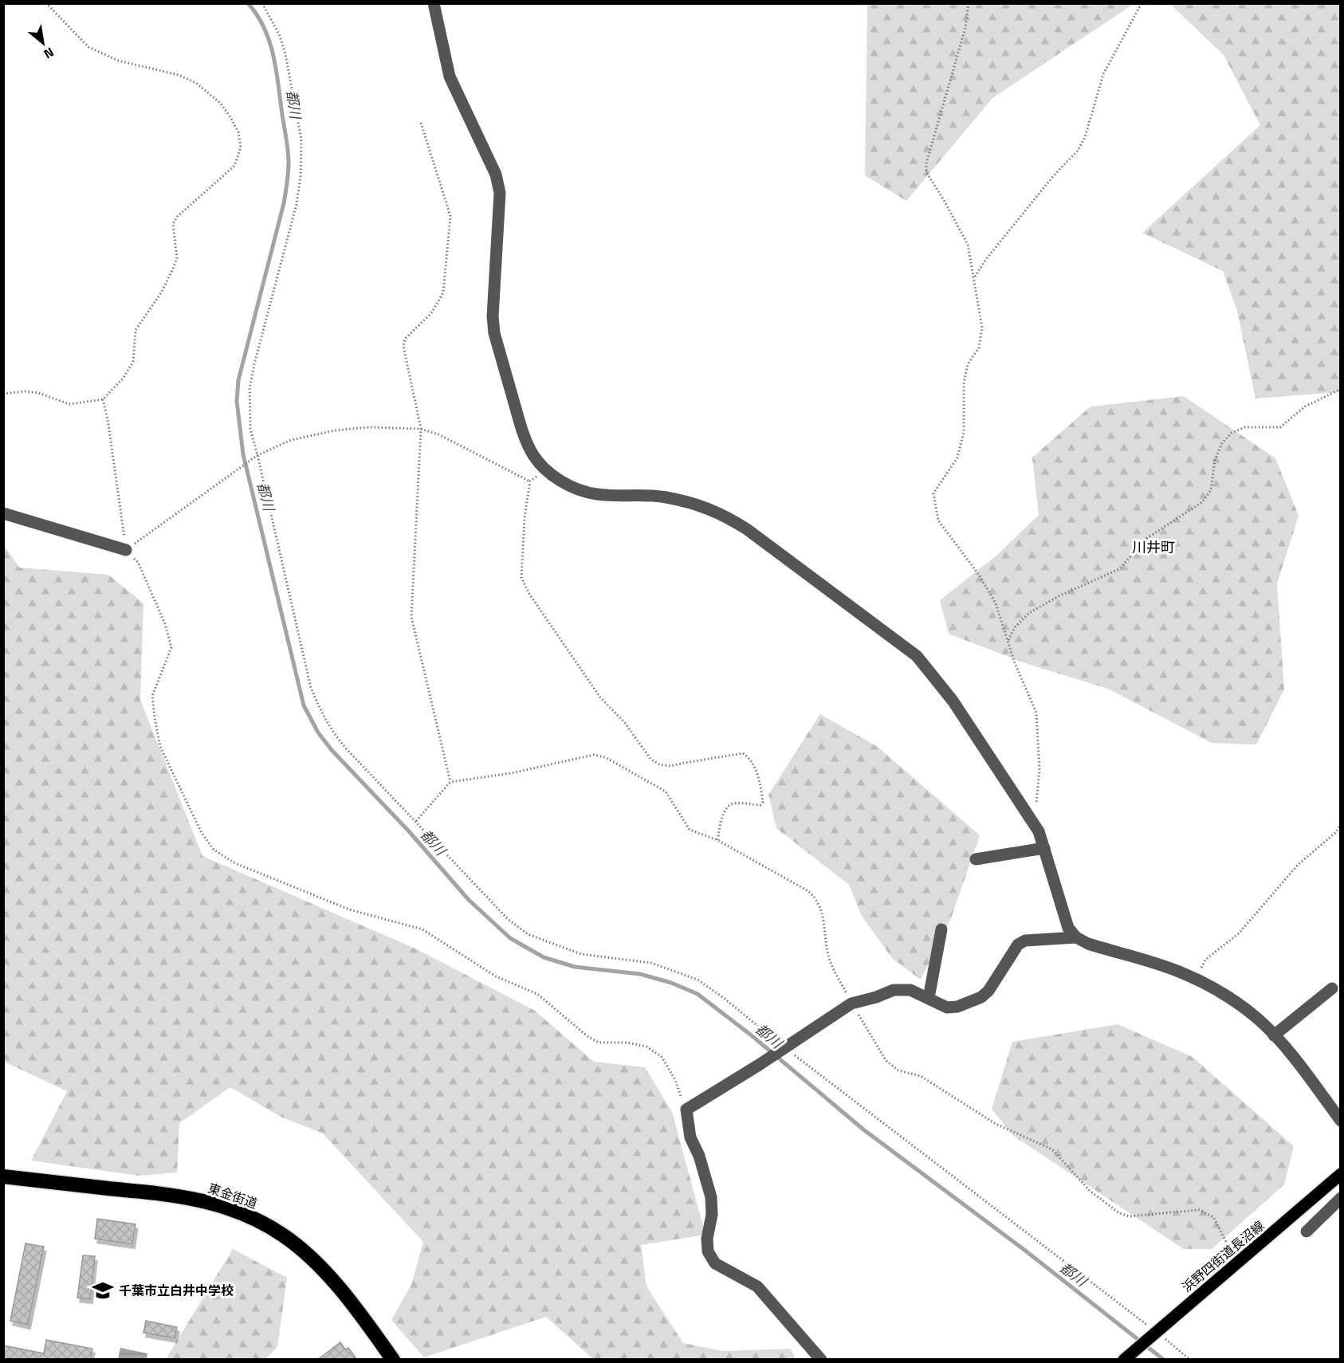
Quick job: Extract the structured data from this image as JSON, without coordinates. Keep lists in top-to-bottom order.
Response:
{
  "streets": {
    "highway": ["東金街道"],
    "main road": ["浜野四街道長沼線"]
  },
  "districts": ["川井町"],
  "water": ["都川"],
  "places": {
    "school or university": ["千葉市立白井中学校"]
  },
  "north": "bottom right"
}
